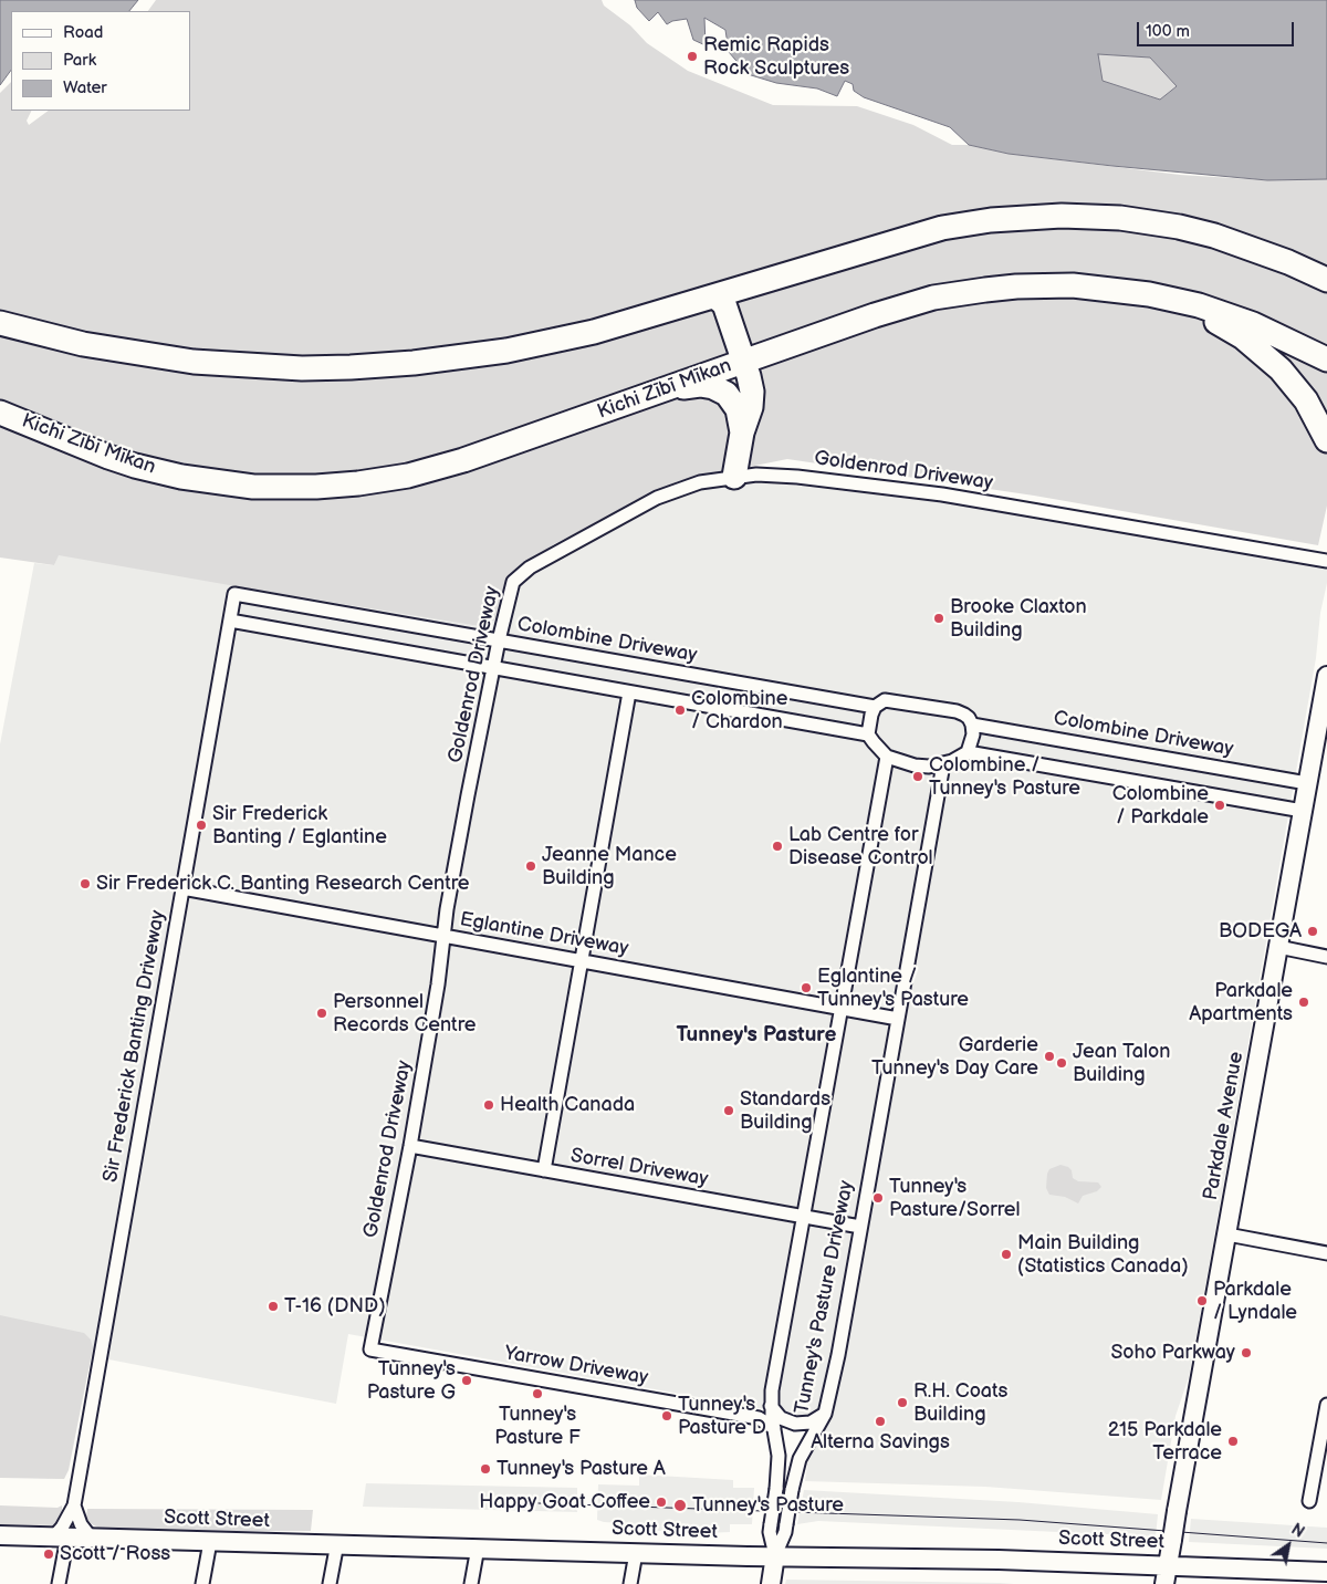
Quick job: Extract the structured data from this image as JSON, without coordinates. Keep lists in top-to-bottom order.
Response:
{
  "streets": {
    "highway": ["Kichi Zībī Mīkan"],
    "main road": ["Parkdale Avenue", "Scott Street"],
    "street": [
      "Goldenrod Driveway",
      "Colombine Driveway",
      "Eglantine Driveway",
      "Sir Frederick Banting Driveway",
      "Sorrel Driveway",
      "Tunney's Pasture Driveway",
      "Yarrow Driveway"
    ]
  },
  "crossings": [
    ["Goldenrod Driveway", "Colombine Driveway"],
    ["Goldenrod Driveway", "Eglantine Driveway"],
    ["Goldenrod Driveway", "Sorrel Driveway"],
    ["Goldenrod Driveway", "Yarrow Driveway"],
    ["Colombine Driveway", "Sir Frederick Banting Driveway"],
    ["Colombine Driveway", "Parkdale Avenue"],
    ["Colombine Driveway", "Tunney's Pasture Driveway"],
    ["Eglantine Driveway", "Sir Frederick Banting Driveway"],
    ["Eglantine Driveway", "Tunney's Pasture Driveway"],
    ["Sir Frederick Banting Driveway", "Scott Street"],
    ["Parkdale Avenue", "Scott Street"],
    ["Sorrel Driveway", "Tunney's Pasture Driveway"],
    ["Tunney's Pasture Driveway", "Yarrow Driveway"],
    ["Tunney's Pasture Driveway", "Scott Street"]
  ],
  "districts": ["Tunney's Pasture"],
  "places": [
    "Remic Rapids Rock Sculptures",
    "Brooke Claxton Building",
    "Colombine / Chardon",
    "Colombine / Tunney's Pasture",
    "Colombine / Parkdale",
    "Sir Frederick Banting / Eglantine",
    "Lab Centre for Disease Control",
    "Jeanne Mance Building",
    "Sir Frederick C. Banting Research Centre",
    "BODEGA",
    "Eglantine / Tunney's Pasture",
    "Parkdale Apartments",
    "Personnel Records Centre",
    "Garderie Tunney's Day Care",
    "Jean Talon Building",
    "Health Canada",
    "Standards Building",
    "Tunney's Pasture/Sorrel",
    "Main Building (Statistics Canada)",
    "Parkdale / Lyndale",
    "T-16 (DND)",
    "Soho Parkway",
    "Tunney's Pasture G",
    "Tunney's Pasture F",
    "R.H. Coats Building",
    "Tunney's Pasture D",
    "Alterna Savings",
    "215 Parkdale Terrace",
    "Tunney's Pasture A",
    "Happy Goat Coffee",
    "Tunney's Pasture",
    "Scott / Ross"
  ],
  "legend": ["Road", "Park", "Water"],
  "scale_bar": "100 m",
  "north": "top right"
}
